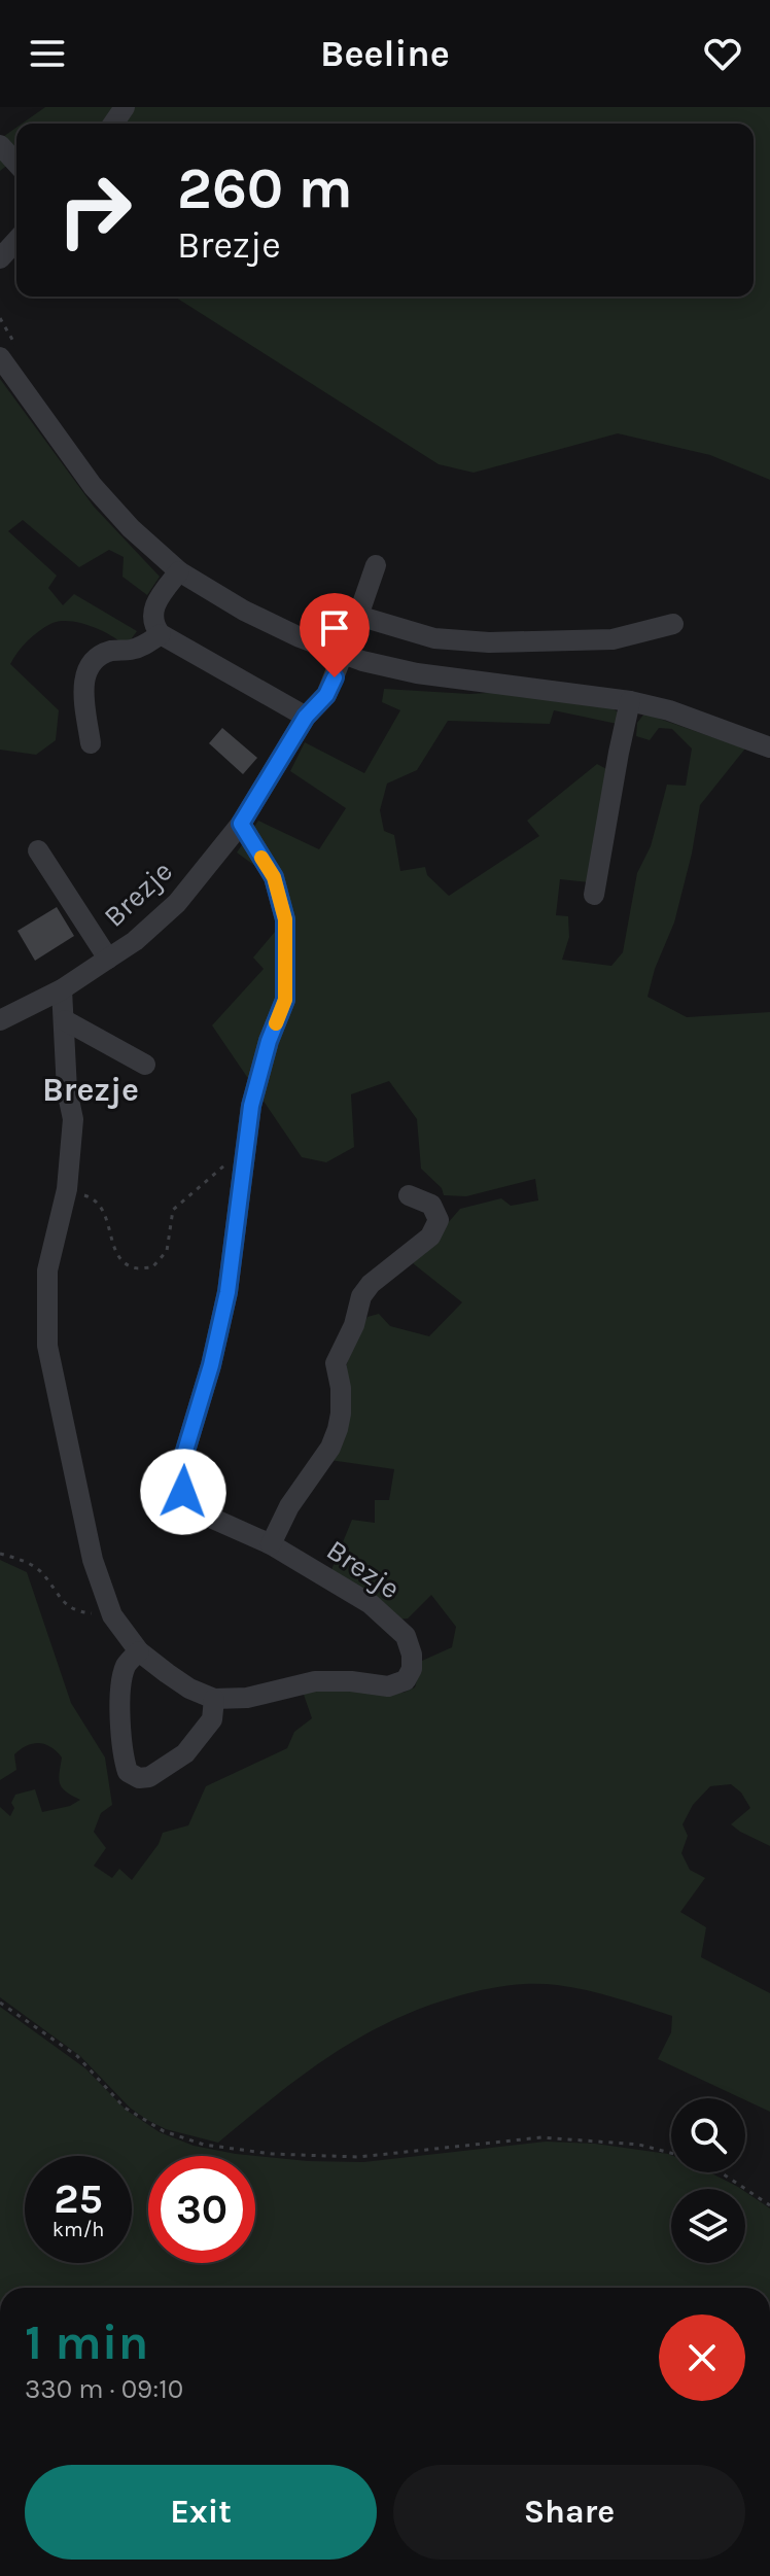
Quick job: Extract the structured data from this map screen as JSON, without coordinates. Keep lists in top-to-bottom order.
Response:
{
  "streets": {
    "street": ["Brezje"]
  },
  "districts": ["Brezje"],
  "page": {
    "header": "Beeline",
    "turn": ["260 m", "Brezje"],
    "speed": "25 km/h",
    "limit": "30",
    "heading": ["1 min", "330 m · 09:10"],
    "buttons": ["Exit", "Share"]
  }
}
